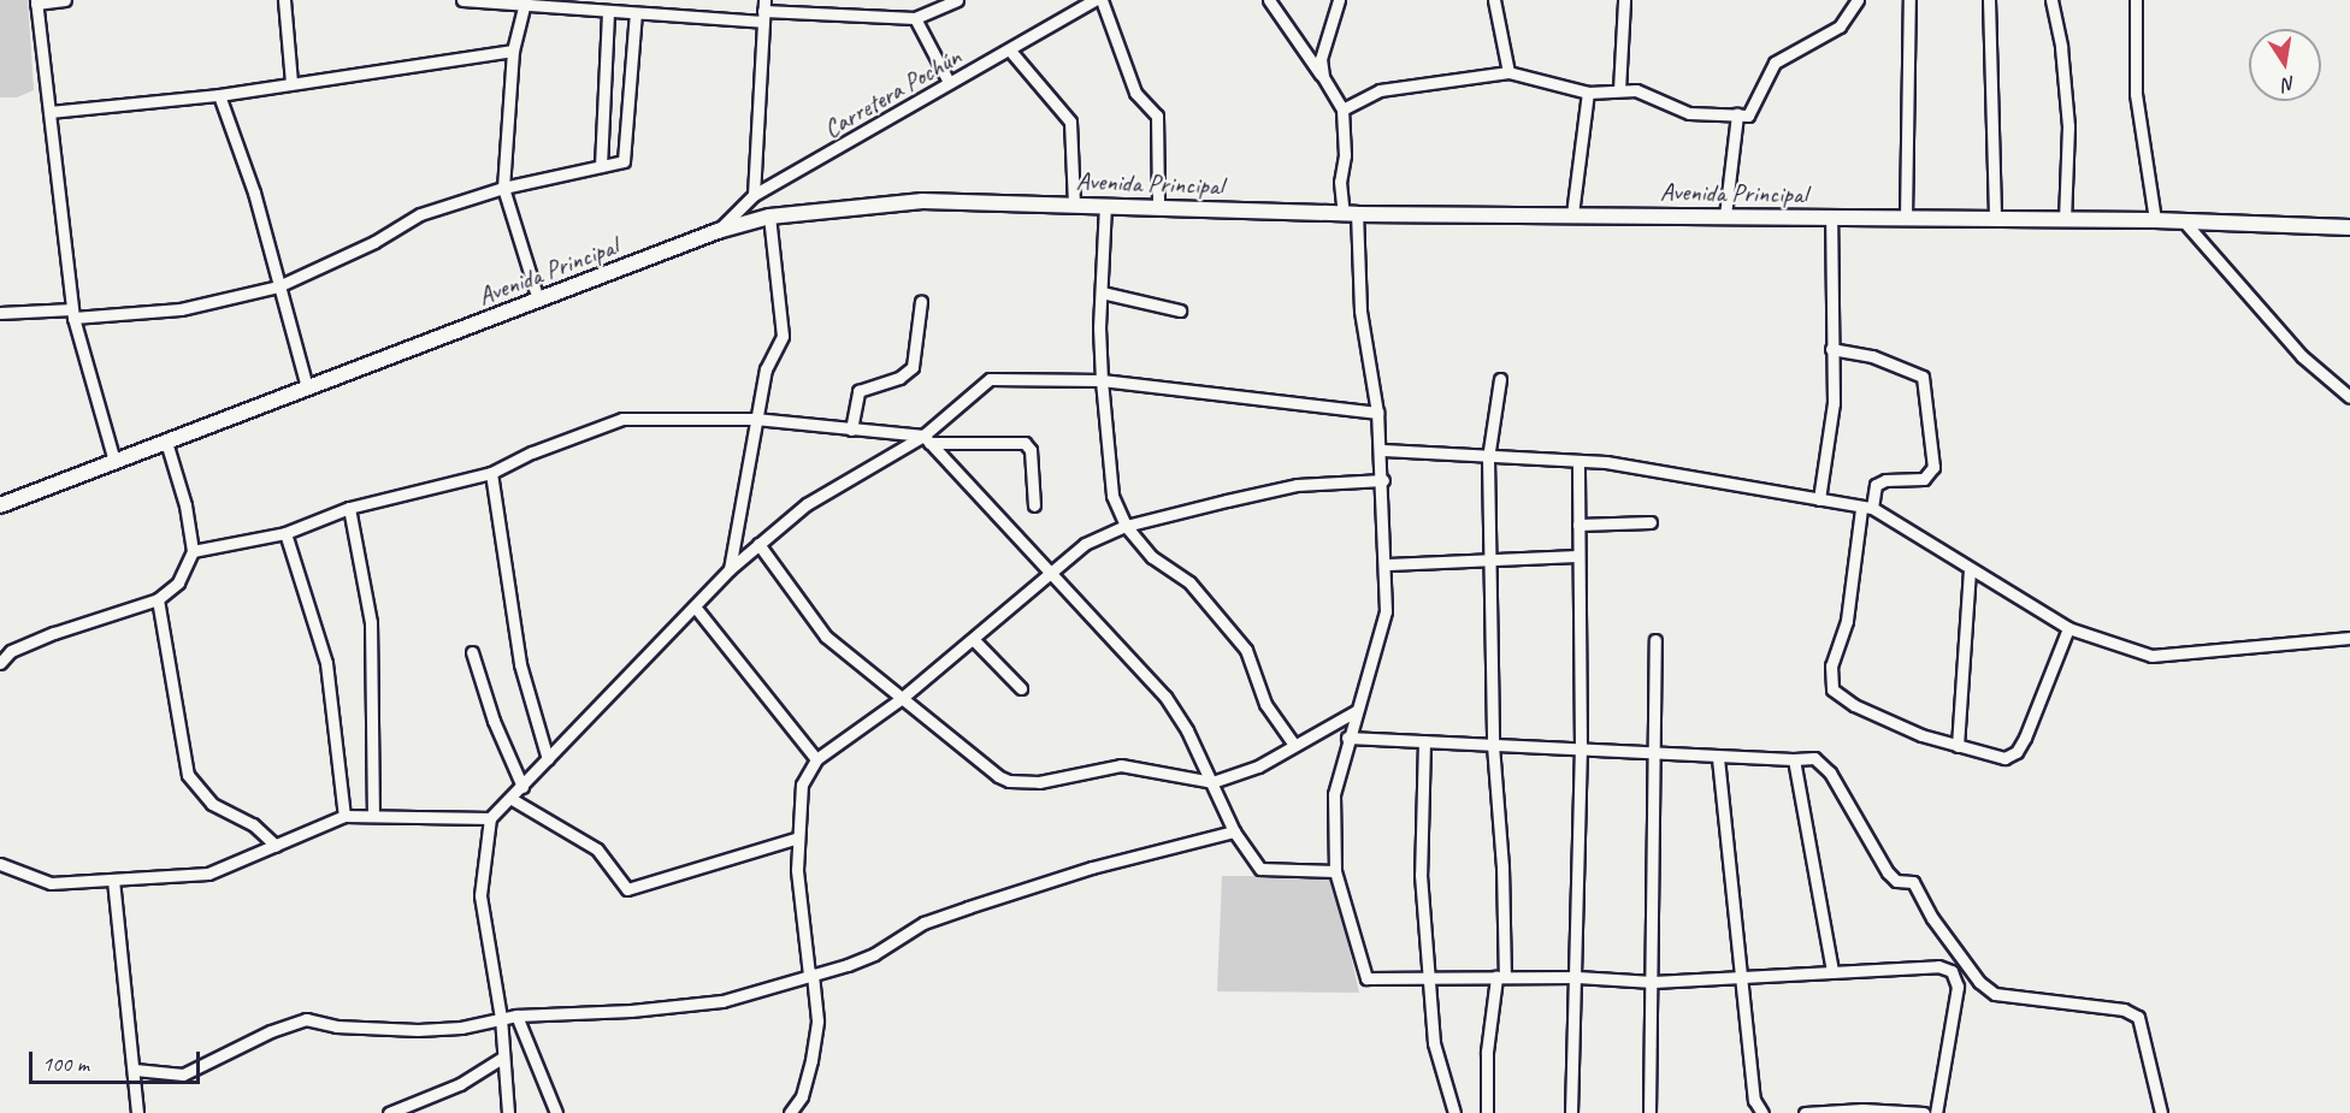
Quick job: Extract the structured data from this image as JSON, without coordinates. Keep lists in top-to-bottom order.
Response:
{
  "streets": {
    "main road": ["Avenida Principal"],
    "street": ["Carretera Pochún"]
  },
  "crossings": [
    ["Carretera Pochún", "Avenida Principal"]
  ],
  "scale_bar": "100 m",
  "north": "bottom"
}
